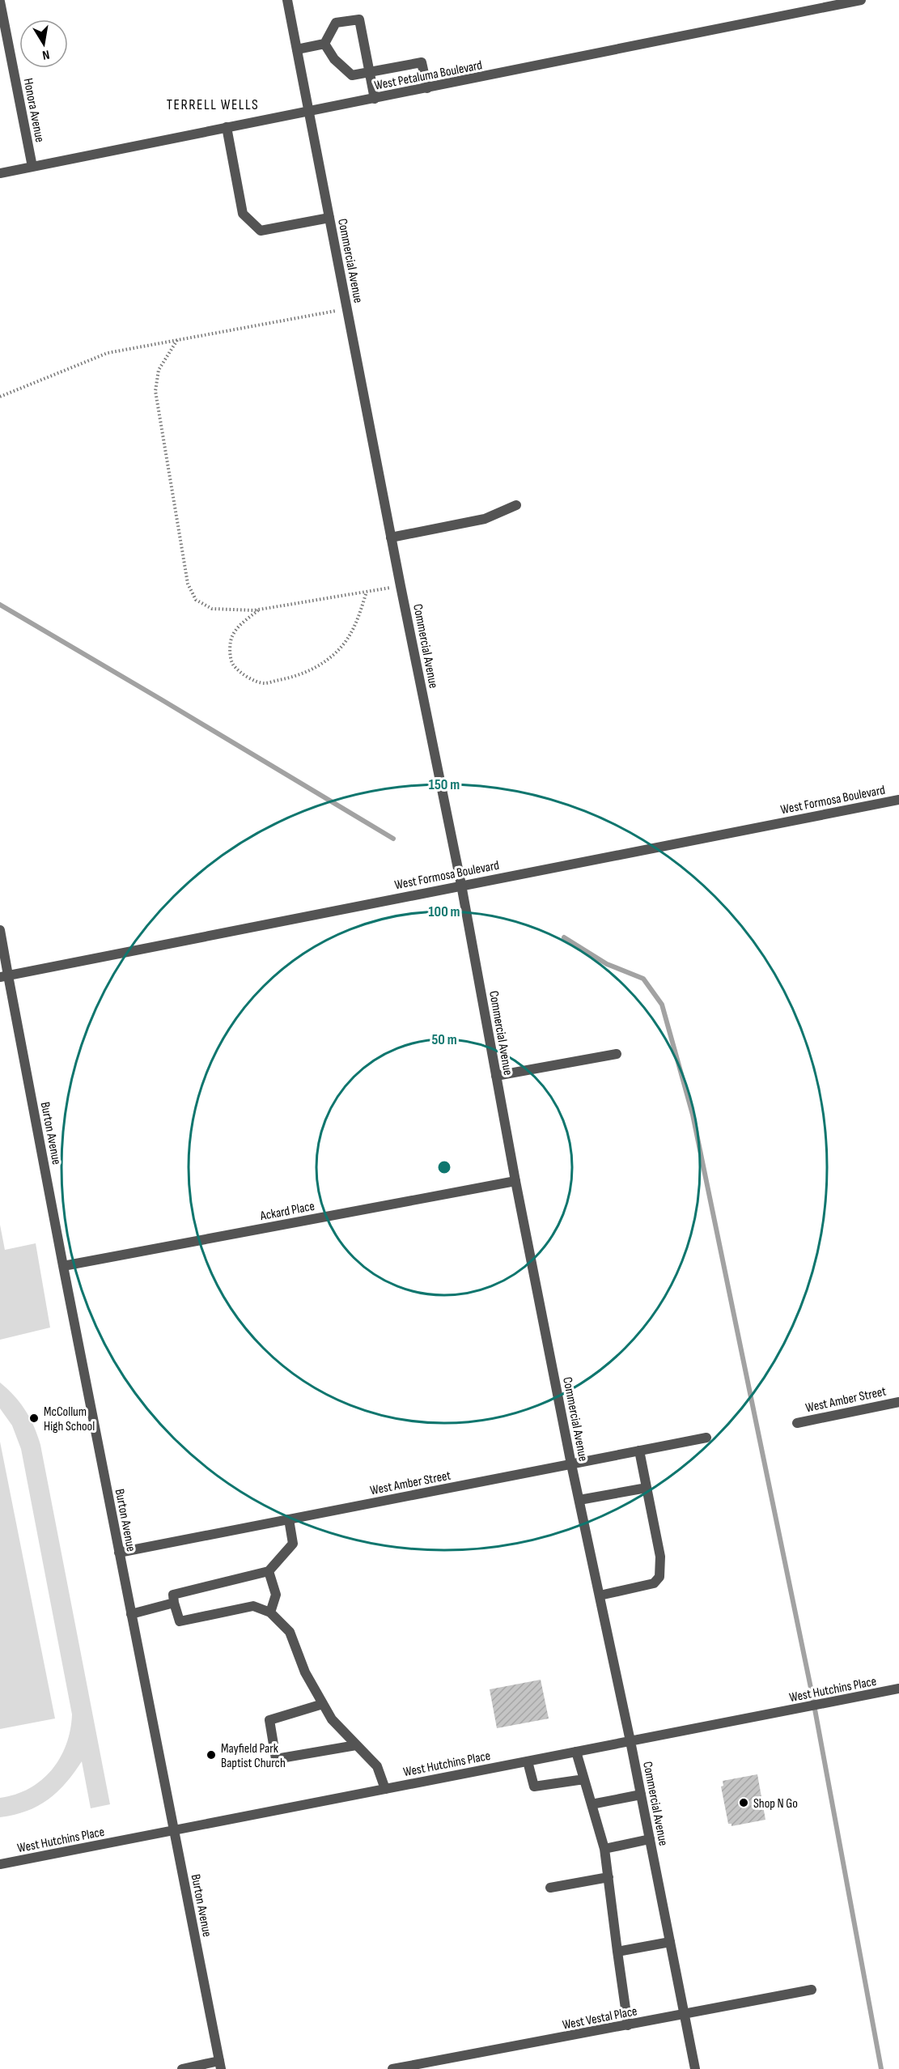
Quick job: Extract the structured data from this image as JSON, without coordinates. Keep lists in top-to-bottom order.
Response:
{
  "streets": {
    "street": [
      "West Petaluma Boulevard",
      "Honora Avenue",
      "Commercial Avenue",
      "West Formosa Boulevard",
      "Burton Avenue",
      "Ackard Place",
      "West Amber Street",
      "West Hutchins Place",
      "West Vestal Place"
    ]
  },
  "crossings": [
    ["West Petaluma Boulevard", "Honora Avenue"],
    ["West Petaluma Boulevard", "Commercial Avenue"],
    ["Commercial Avenue", "West Formosa Boulevard"],
    ["Commercial Avenue", "Ackard Place"],
    ["Commercial Avenue", "West Amber Street"],
    ["Commercial Avenue", "West Hutchins Place"],
    ["Commercial Avenue", "West Vestal Place"],
    ["West Formosa Boulevard", "Burton Avenue"],
    ["Burton Avenue", "Ackard Place"],
    ["Burton Avenue", "West Amber Street"],
    ["Burton Avenue", "West Hutchins Place"]
  ],
  "districts": ["TERRELL WELLS"],
  "places": ["McCollum High School", "Mayfield Park Baptist Church", "Shop N Go"],
  "north": "bottom",
  "rings": ["150 m", "100 m", "50 m"]
}
